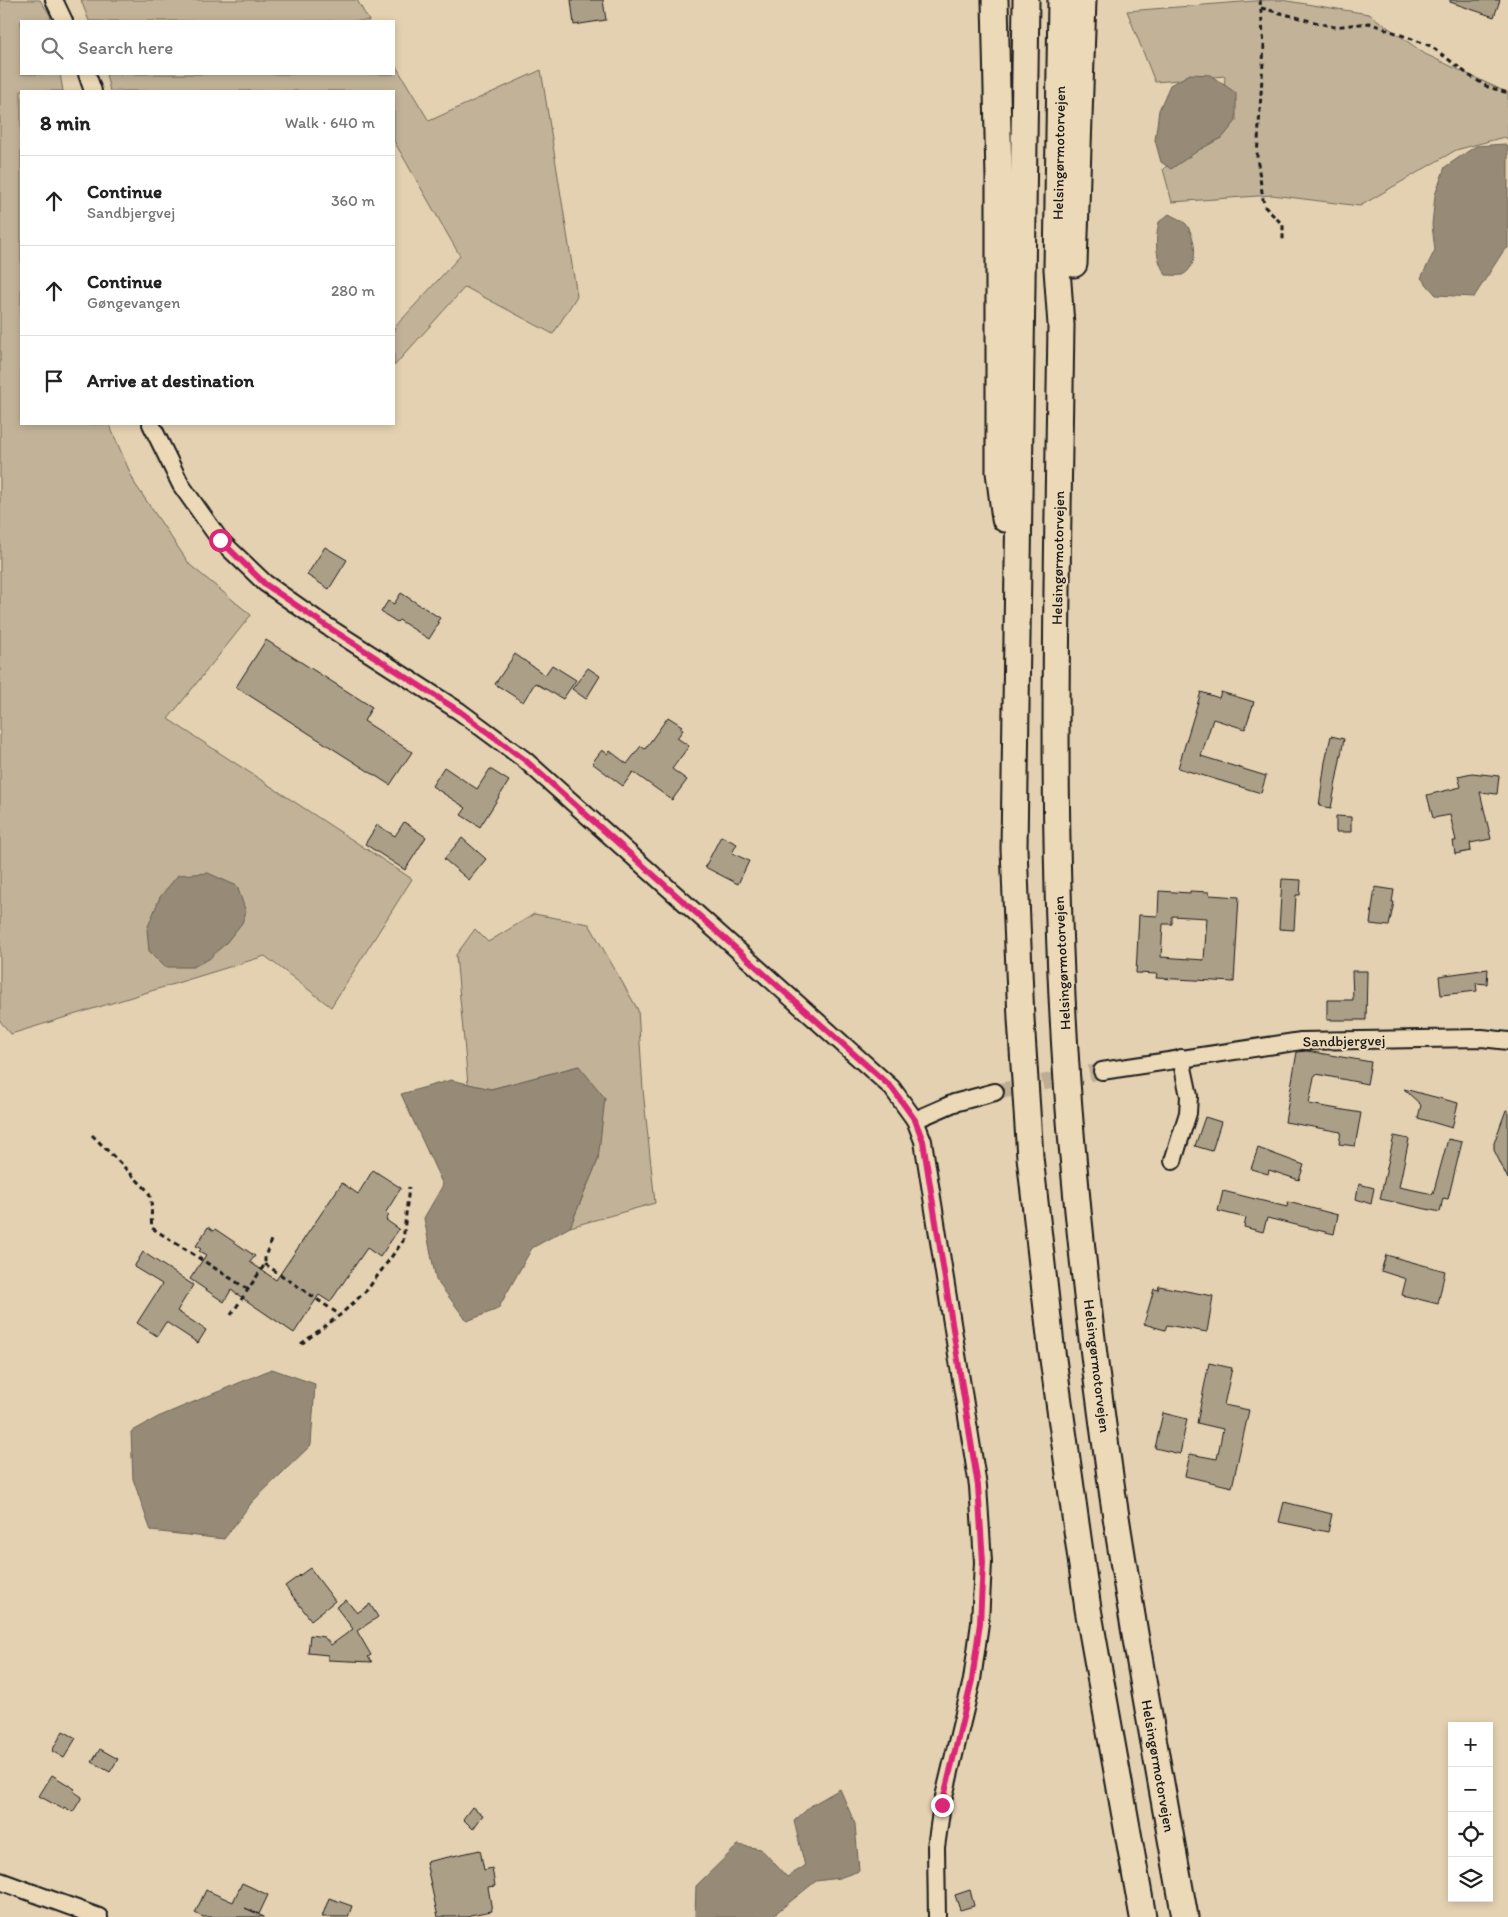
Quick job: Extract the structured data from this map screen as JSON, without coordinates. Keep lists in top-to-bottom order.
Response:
{
  "streets": {
    "highway": ["Helsingørmotorvejen"],
    "street": ["Sandbjergvej"]
  },
  "page": {
    "search": "Search here",
    "heading": ["8 min", "Walk · 640 m"],
    "list": [
      ["Continue", "Sandbjergvej", "360 m"],
      ["Continue", "Gøngevangen", "280 m"],
      "Arrive at destination"
    ],
    "map_buttons": ["+", "−"]
  }
}
